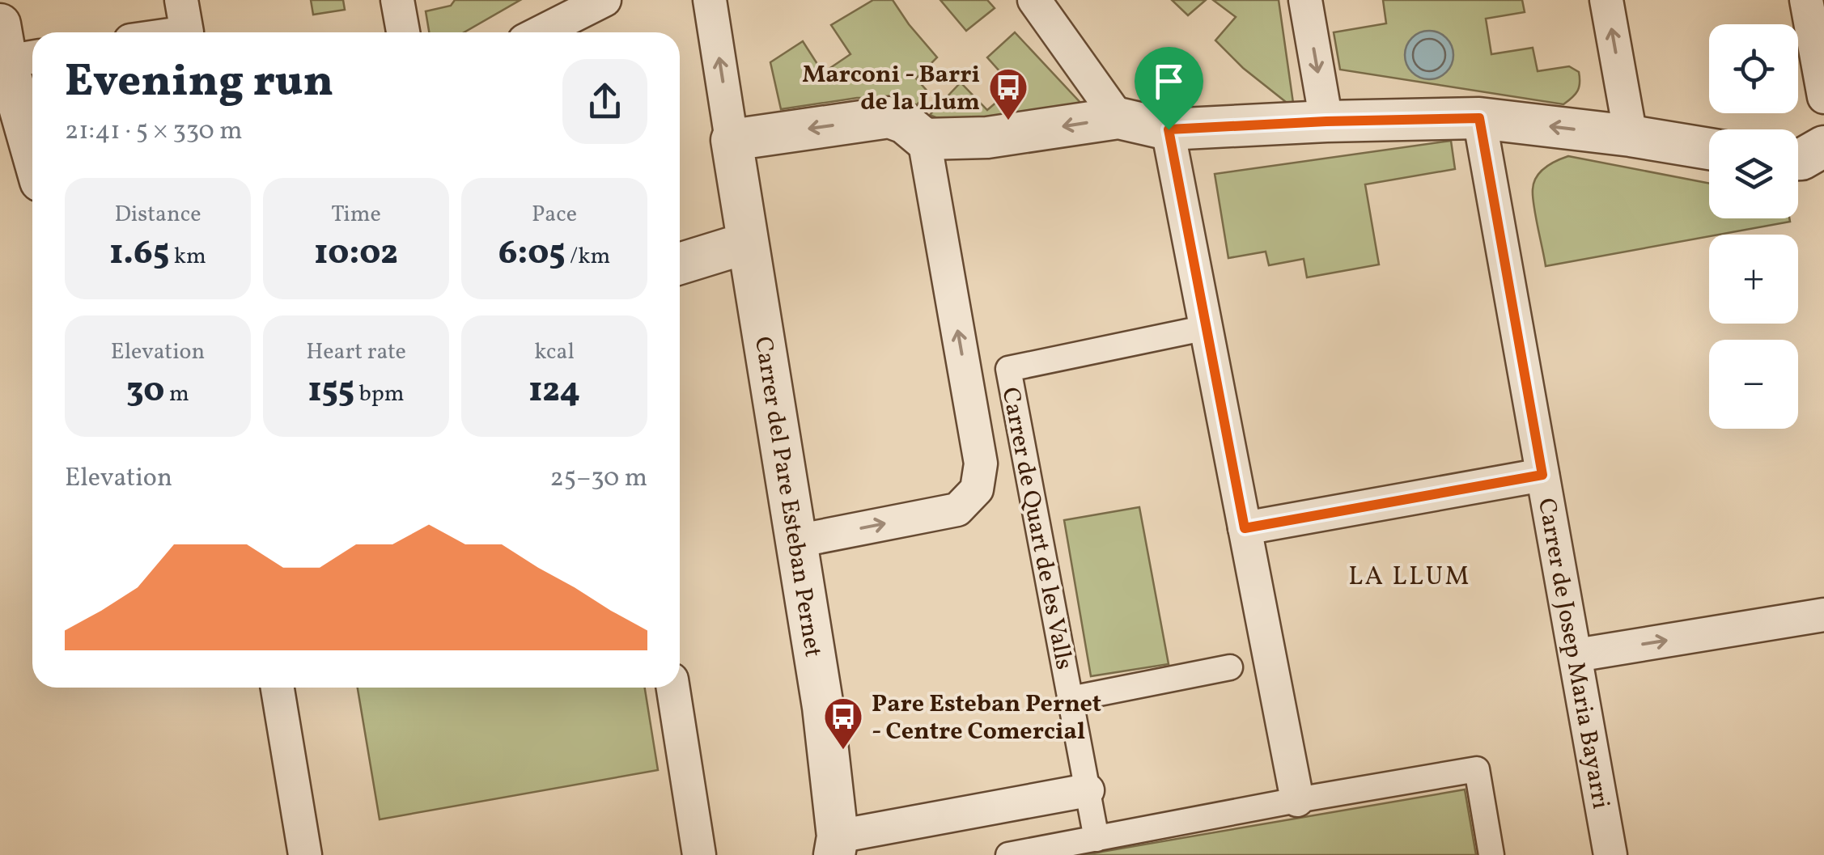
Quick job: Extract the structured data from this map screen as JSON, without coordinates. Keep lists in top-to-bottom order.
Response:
{
  "streets": {
    "street": ["Carrer del Pare Esteban Pernet", "Carrer de Quart de les Valls", "Carrer de Josep Maria Bayarri"]
  },
  "crossings": [
    ["Carrer del Pare Esteban Pernet", "Carrer de Quart de les Valls"]
  ],
  "districts": ["LA LLUM"],
  "places": {
    "bus stop": ["Marconi - Barri de la Llum", "Pare Esteban Pernet - Centre Comercial"]
  },
  "page": {
    "map_buttons": ["+", "−"],
    "heading": ["Evening run", "21:41 · 5 × 330 m"],
    "stats": [
      ["Distance", "1.65 km"],
      ["Time", "10:02"],
      ["Pace", "6:05 /km"],
      ["Elevation", "30 m"],
      ["Heart rate", "155 bpm"],
      ["kcal", "124"]
    ],
    "chart": ["Elevation", "25–30 m"]
  }
}
